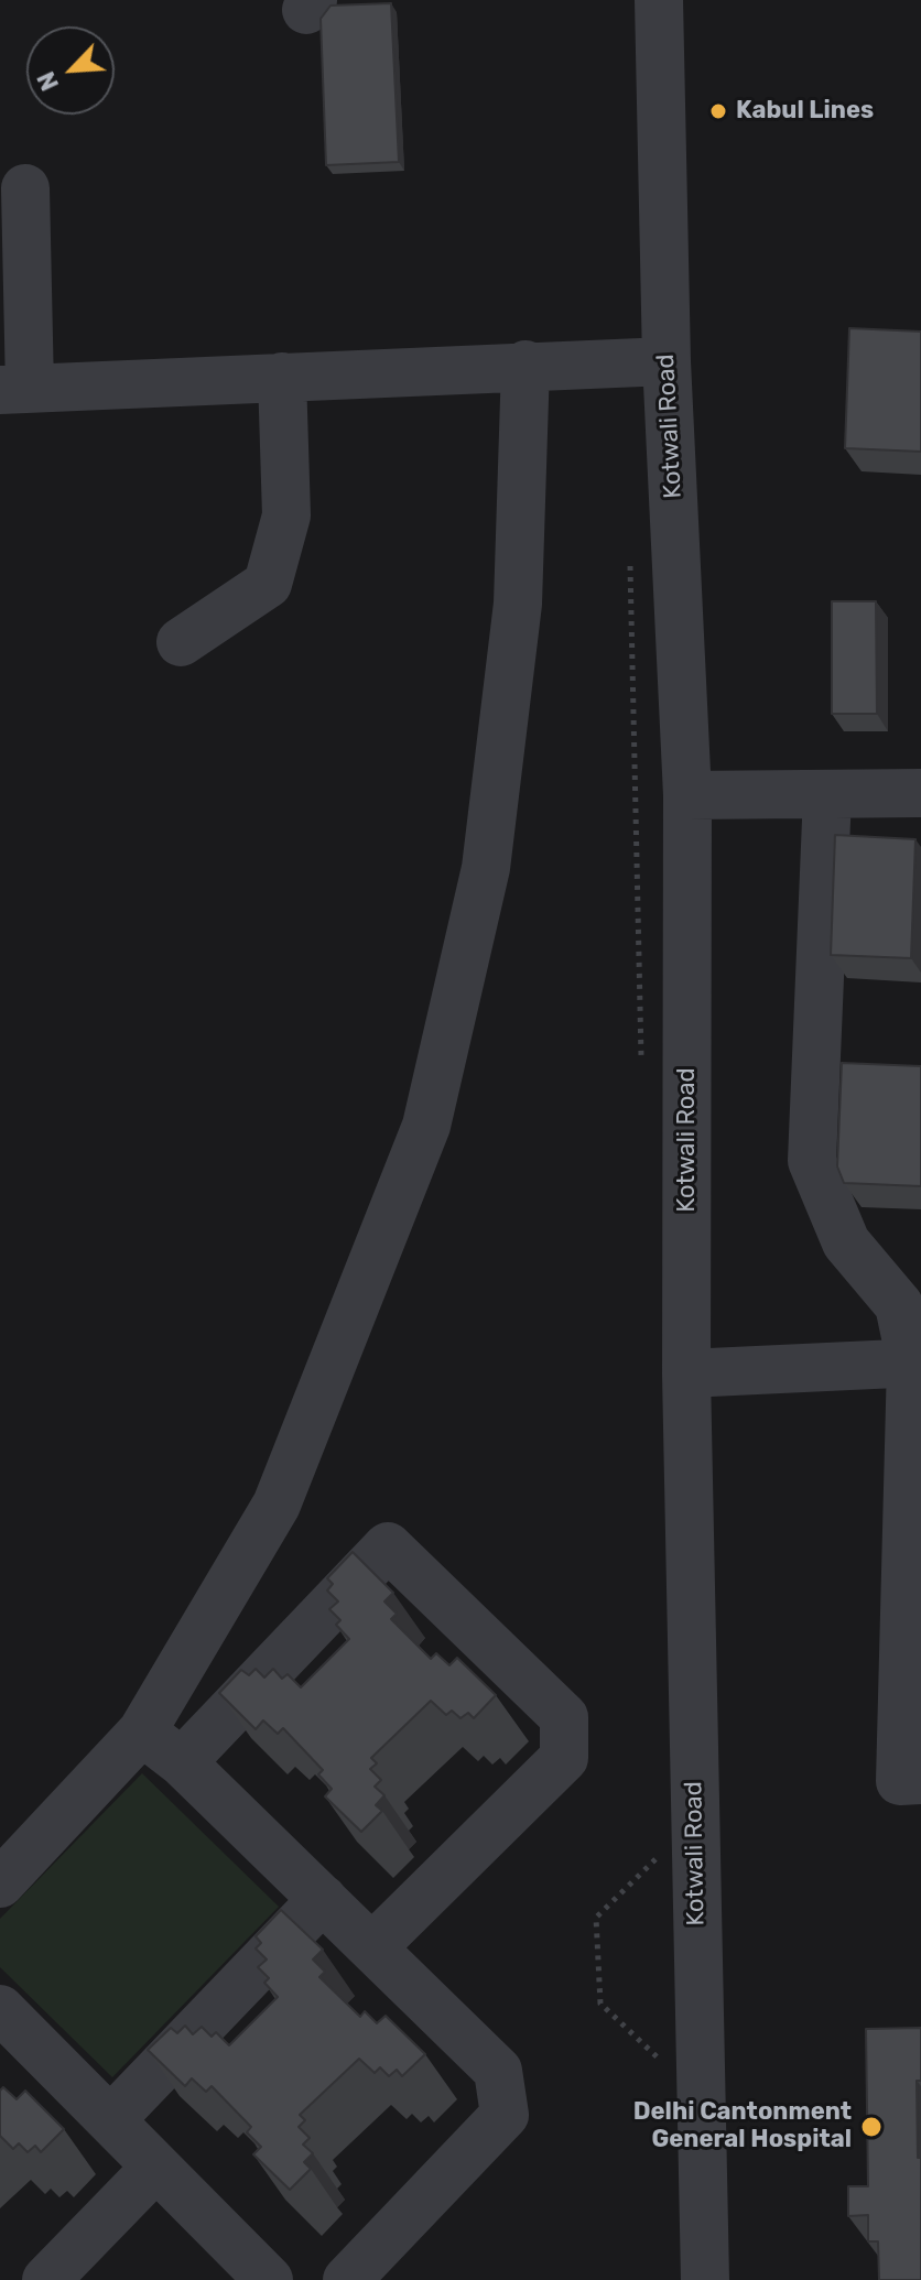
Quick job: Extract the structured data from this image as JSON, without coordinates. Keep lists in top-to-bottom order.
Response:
{
  "streets": {
    "street": ["Kotwali Road"]
  },
  "places": ["Kabul Lines", "Delhi Cantonment General Hospital"],
  "north": "bottom left"
}
